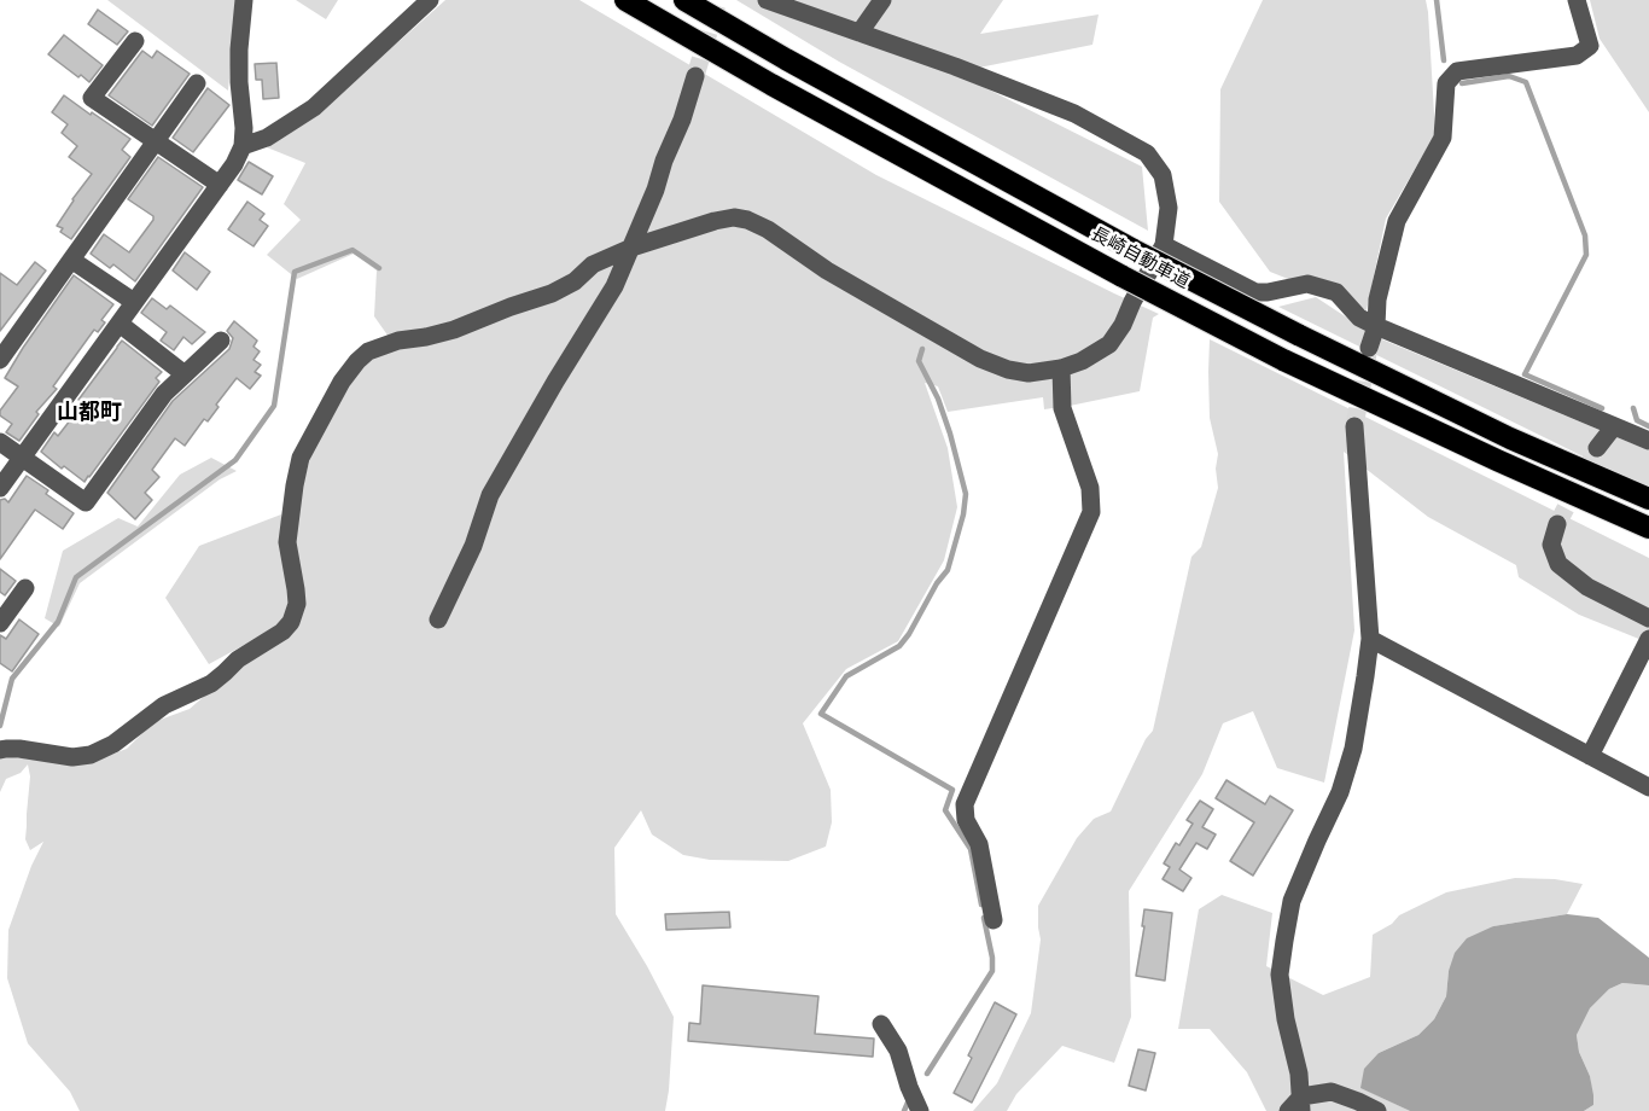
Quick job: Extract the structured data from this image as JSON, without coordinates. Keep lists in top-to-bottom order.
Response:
{
  "streets": {
    "highway": ["長崎自動車道"]
  },
  "districts": ["山都町"]
}
